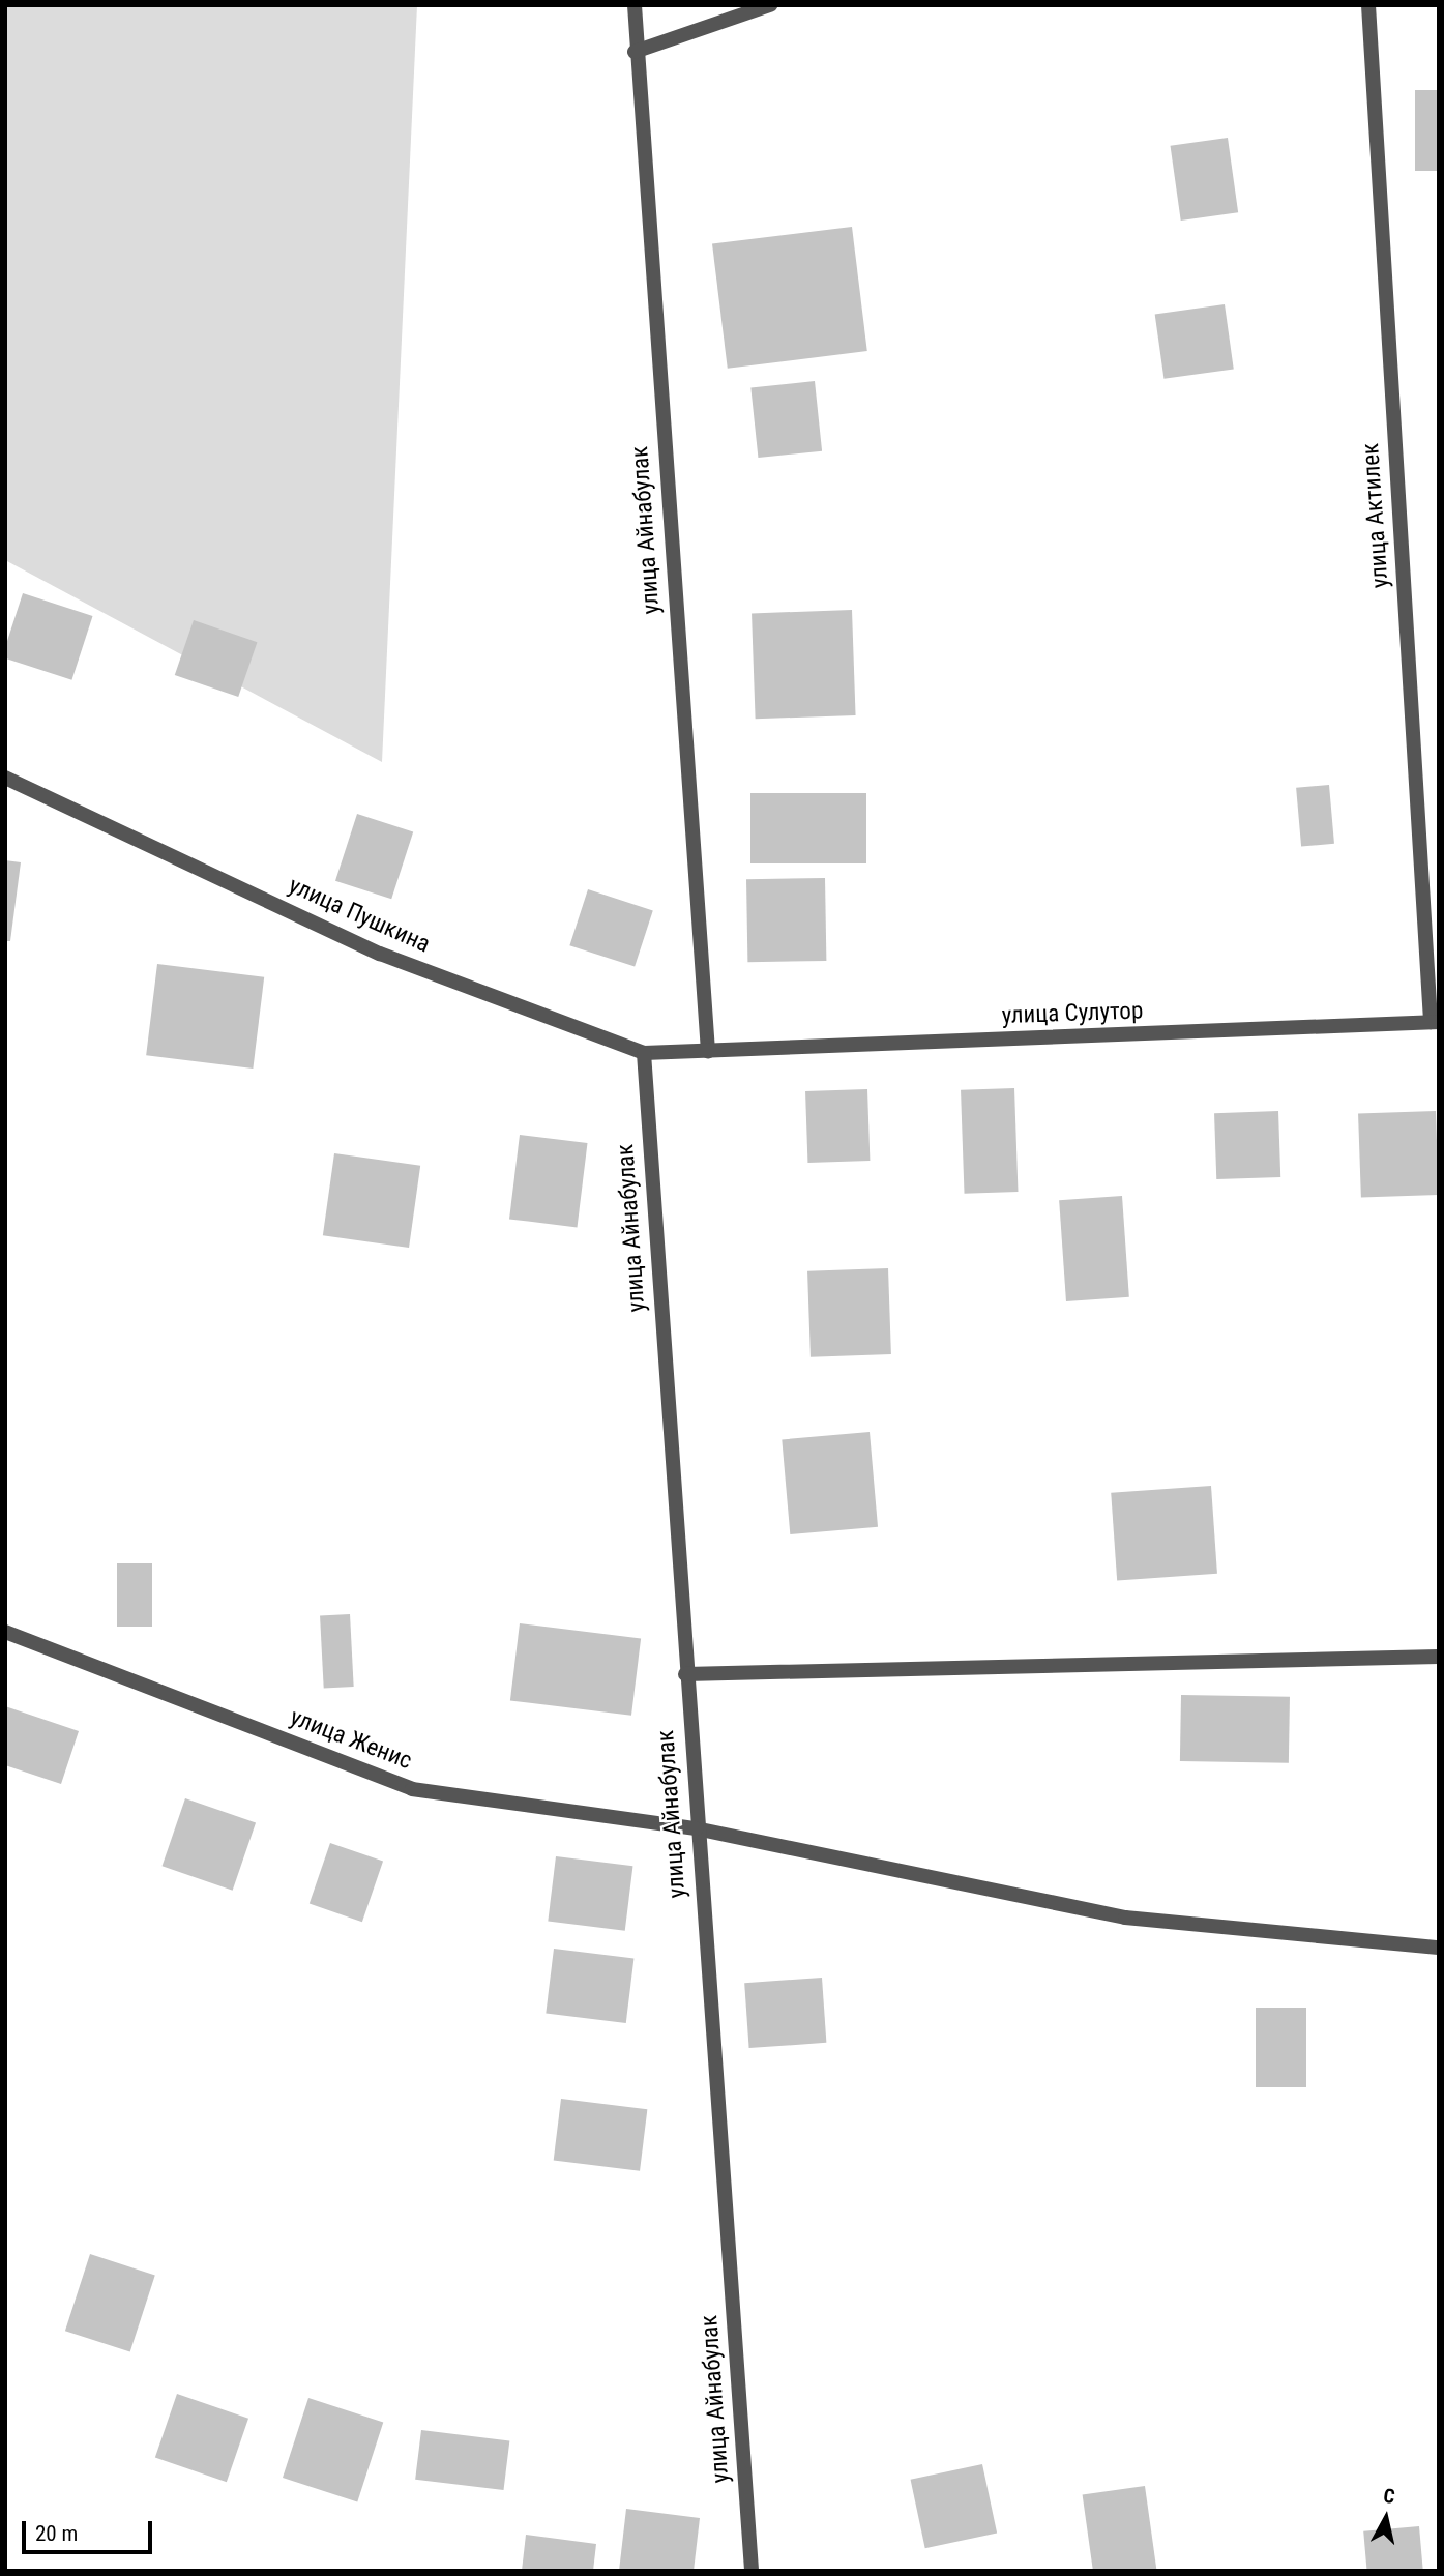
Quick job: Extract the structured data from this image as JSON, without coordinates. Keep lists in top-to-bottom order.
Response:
{
  "streets": {
    "street": [
      "улица Актилек",
      "улица Айнабулак",
      "улица Пушкина",
      "улица Сулутор",
      "улица Женис"
    ]
  },
  "crossings": [
    ["улица Актилек", "улица Сулутор"],
    ["улица Айнабулак", "улица Пушкина"],
    ["улица Айнабулак", "улица Сулутор"],
    ["улица Айнабулак", "улица Женис"],
    ["улица Пушкина", "улица Сулутор"]
  ],
  "scale_bar": "20 m",
  "north": "top"
}
